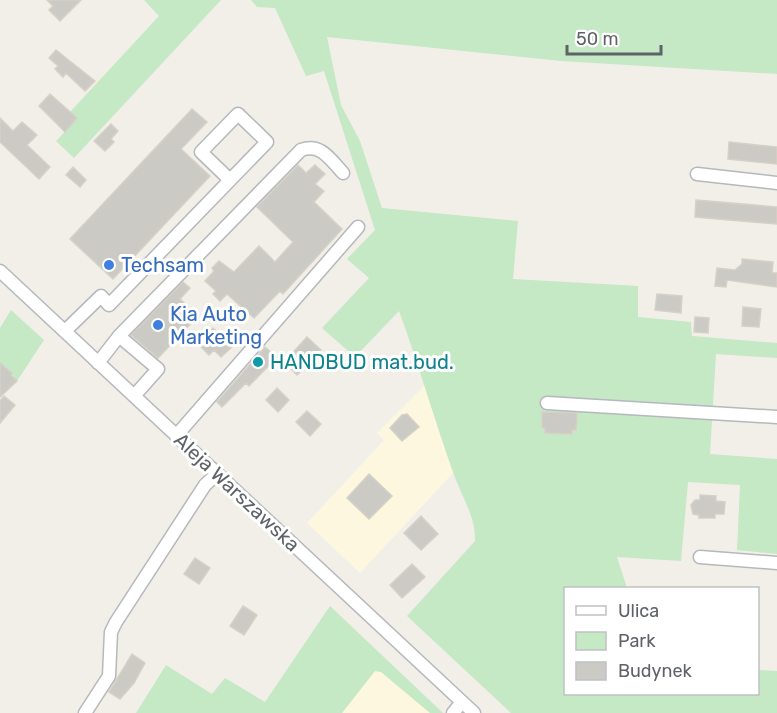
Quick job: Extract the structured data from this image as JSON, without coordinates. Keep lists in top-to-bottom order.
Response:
{
  "streets": {
    "street": ["Aleja Warszawska"]
  },
  "places": ["Techsam", "Kia Auto Marketing", "HANDBUD mat.bud."],
  "legend": ["Ulica", "Park", "Budynek"],
  "scale_bar": "50 m"
}
